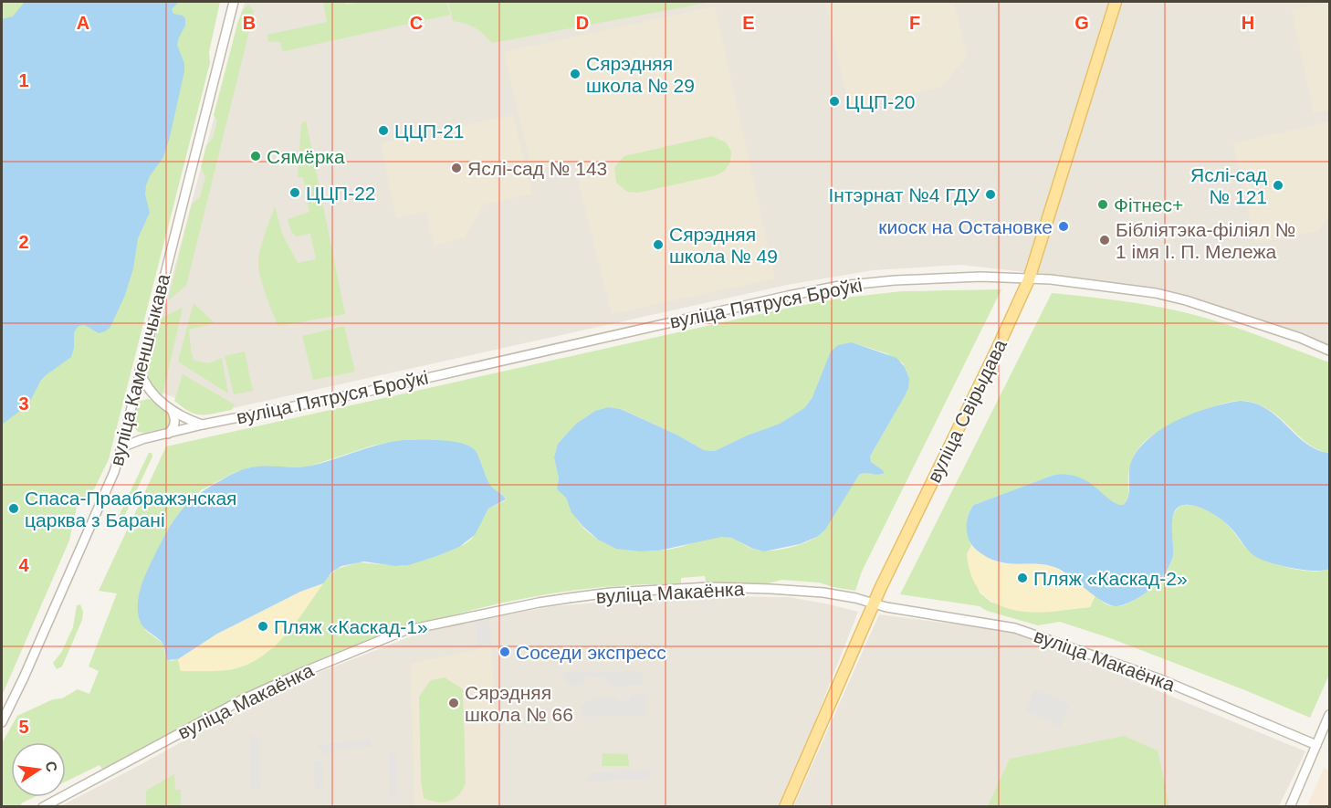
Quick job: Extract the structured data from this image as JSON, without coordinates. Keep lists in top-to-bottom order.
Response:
{
  "streets": {
    "main road": ["вуліца Свірыдава"],
    "street": ["вуліца Пятруся Броўкі", "вуліца Каменшчыкава", "вуліца Макаёнка"]
  },
  "crossings": [
    ["вуліца Пятруся Броўкі", "вуліца Каменшчыкава"],
    ["вуліца Пятруся Броўкі", "вуліца Свірыдава"],
    ["вуліца Свірыдава", "вуліца Макаёнка"]
  ],
  "places": [
    "Сярэдняя школа № 29",
    "ЦЦП-20",
    "ЦЦП-21",
    "Сямёрка",
    "Яслі-сад № 143",
    "Яслі-сад № 121",
    "ЦЦП-22",
    "Інтэрнат №4 ГДУ",
    "Фітнес+",
    "киоск на Остановке",
    "Бібліятэка-філіял № 1 імя І. П. Мележа",
    "Сярэдняя школа № 49",
    "Спаса-Праабражэнская царква з Барані",
    "Пляж «Каскад-2»",
    "Пляж «Каскад-1»",
    "Соседи экспресс",
    "Сярэдняя школа № 66"
  ],
  "north": "right",
  "grid": {
    "columns": [
      "A",
      "B",
      "C",
      "D",
      "E",
      "F",
      "G",
      "H"
    ],
    "rows": [
      "1",
      "2",
      "3",
      "4",
      "5"
    ]
  }
}
